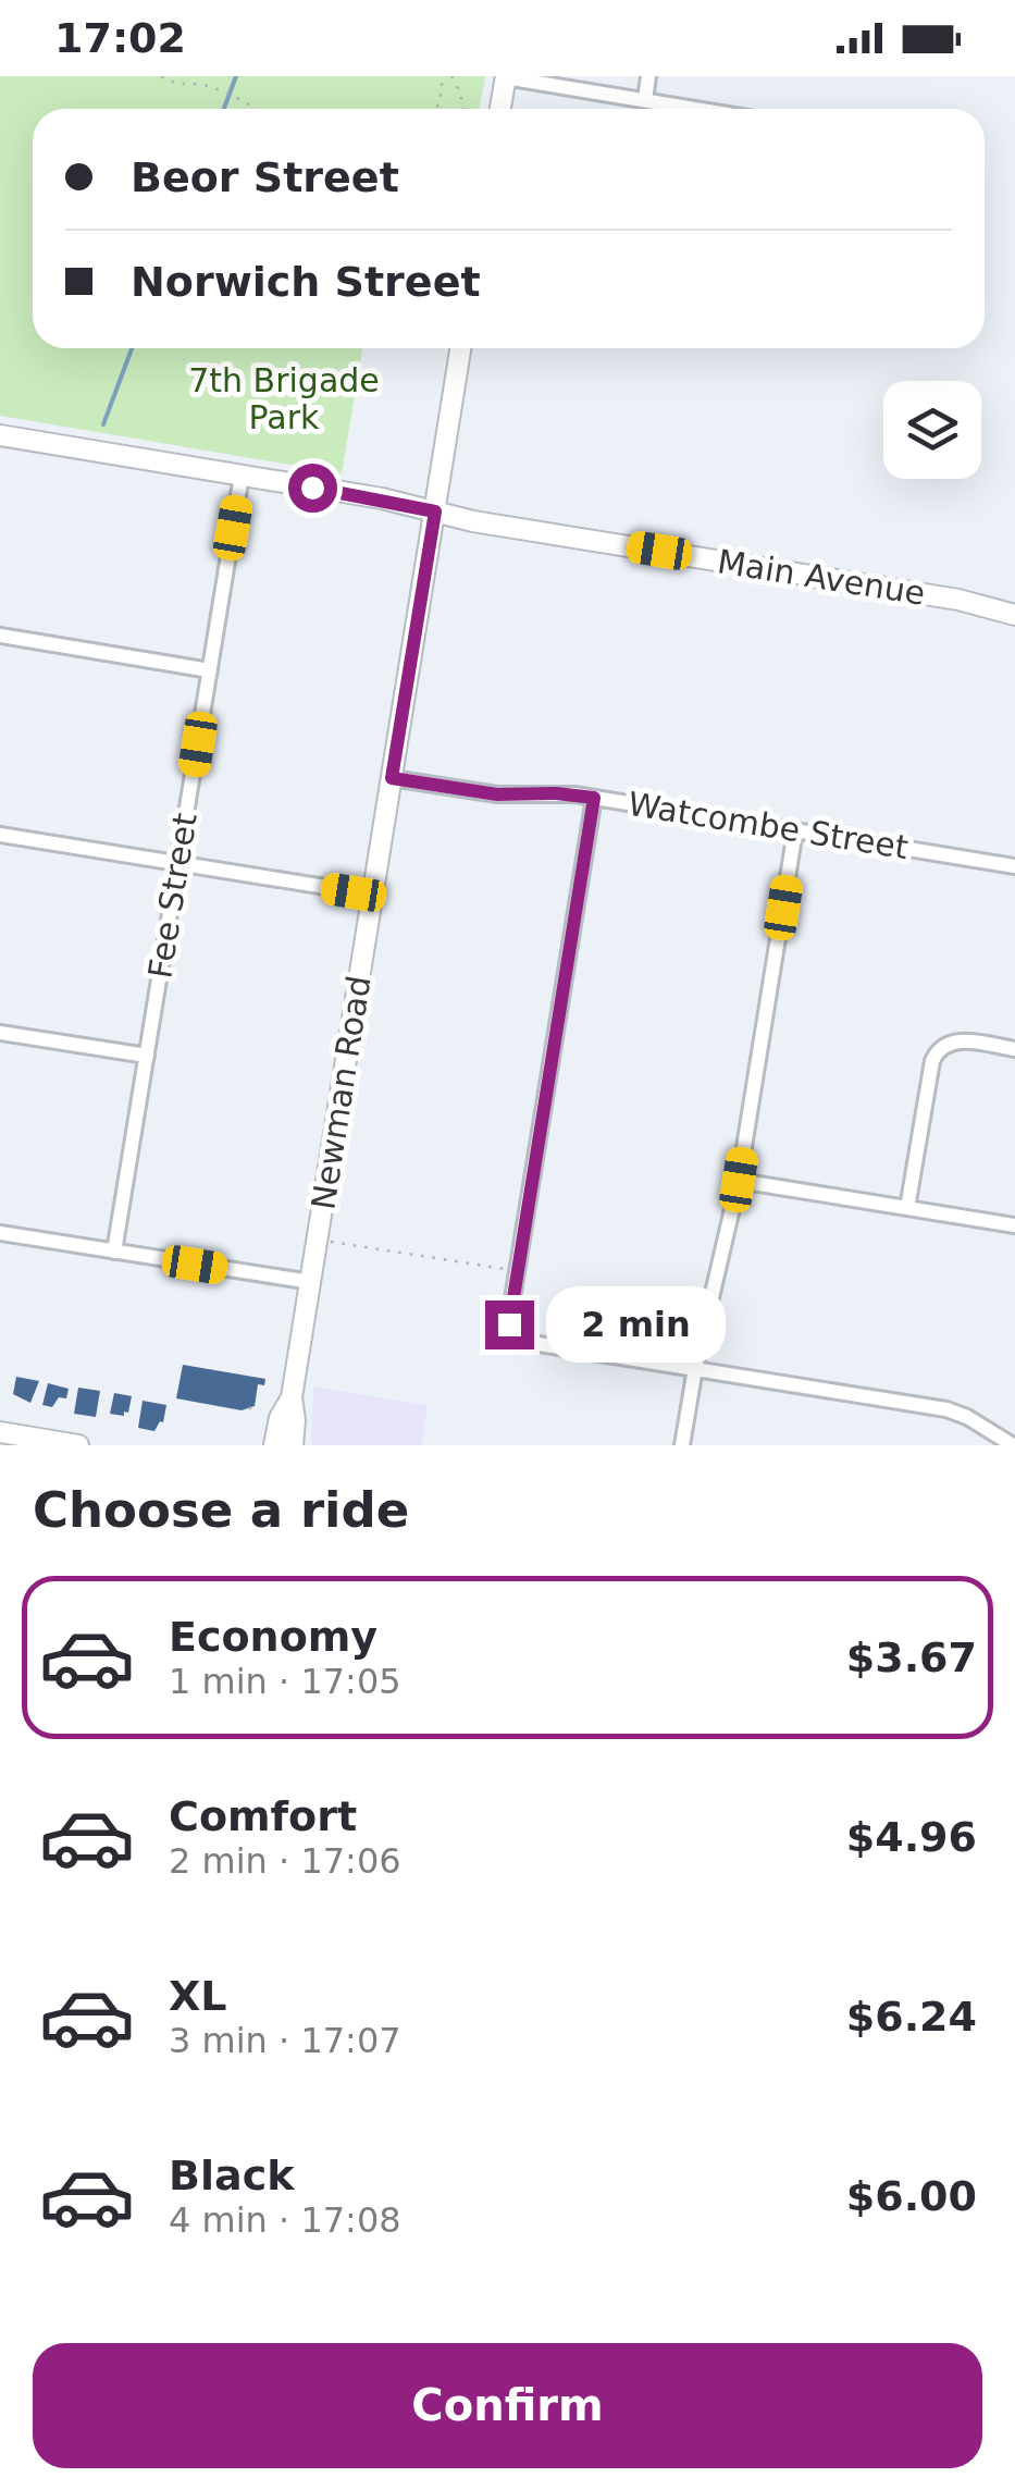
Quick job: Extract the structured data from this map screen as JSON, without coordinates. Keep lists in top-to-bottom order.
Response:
{
  "streets": {
    "main road": ["Main Avenue", "Newman Road"],
    "street": ["Watcombe Street", "Fee Street"]
  },
  "crossings": [
    ["Main Avenue", "Fee Street"],
    ["Main Avenue", "Newman Road"],
    ["Watcombe Street", "Newman Road"]
  ],
  "parks": ["7th Brigade Park"],
  "page": {
    "status": "17:02",
    "banner": ["Beor Street", "Norwich Street"],
    "bubble": "2 min",
    "heading": "Choose a ride",
    "list": [
      {
        "name": "Economy",
        "note": "1 min · 17:05",
        "value": "$3.67"
      },
      {
        "name": "Comfort",
        "note": "2 min · 17:06",
        "value": "$4.96"
      },
      {
        "name": "XL",
        "note": "3 min · 17:07",
        "value": "$6.24"
      },
      {
        "name": "Black",
        "note": "4 min · 17:08",
        "value": "$6.00"
      }
    ],
    "buttons": "Confirm"
  }
}
